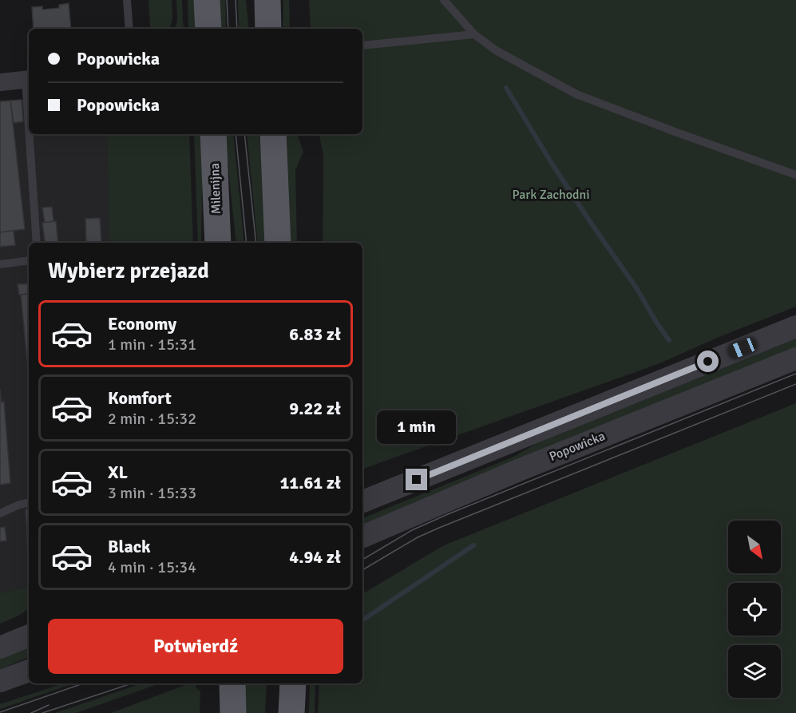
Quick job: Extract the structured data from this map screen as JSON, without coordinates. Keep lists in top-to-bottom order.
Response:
{
  "streets": {
    "main road": ["Milenijna"],
    "street": ["Popowicka"]
  },
  "parks": ["Park Zachodni"],
  "north": "bottom right",
  "page": {
    "banner": ["Popowicka", "Popowicka"],
    "heading": "Wybierz przejazd",
    "list": [
      {
        "name": "Economy",
        "note": "1 min · 15:31",
        "value": "6.83 zł"
      },
      {
        "name": "Komfort",
        "note": "2 min · 15:32",
        "value": "9.22 zł"
      },
      {
        "name": "XL",
        "note": "3 min · 15:33",
        "value": "11.61 zł"
      },
      {
        "name": "Black",
        "note": "4 min · 15:34",
        "value": "4.94 zł"
      }
    ],
    "bubble": "1 min",
    "buttons": "Potwierdź"
  }
}
